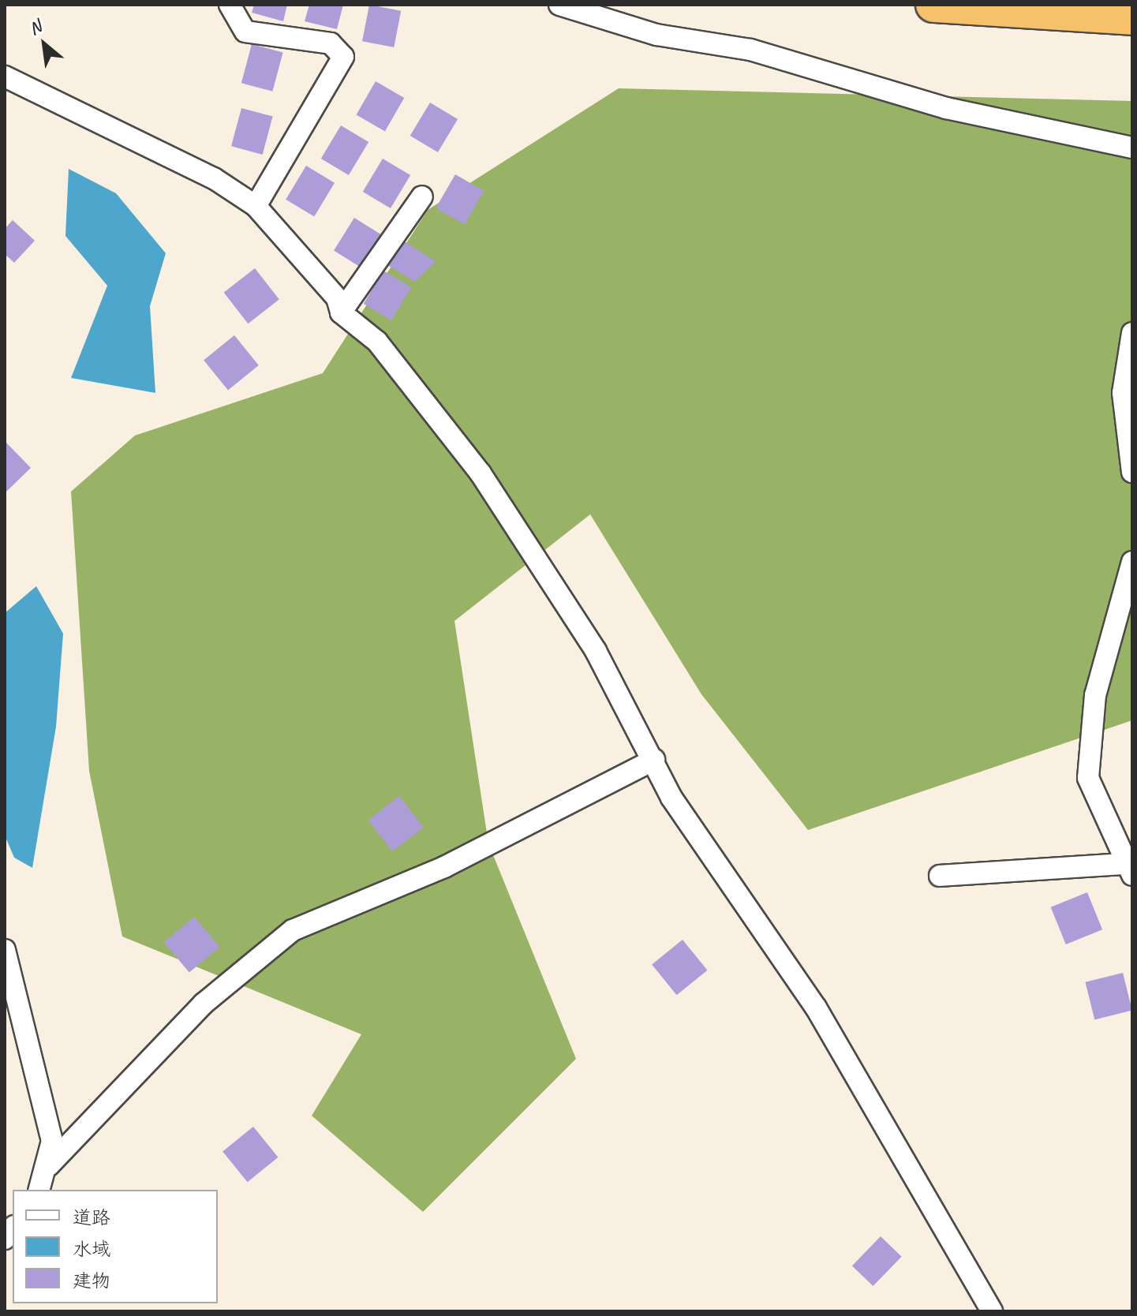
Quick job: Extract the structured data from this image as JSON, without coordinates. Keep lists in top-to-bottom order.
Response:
{
  "legend": ["道路", "水域", "建物"],
  "north": "top left"
}
